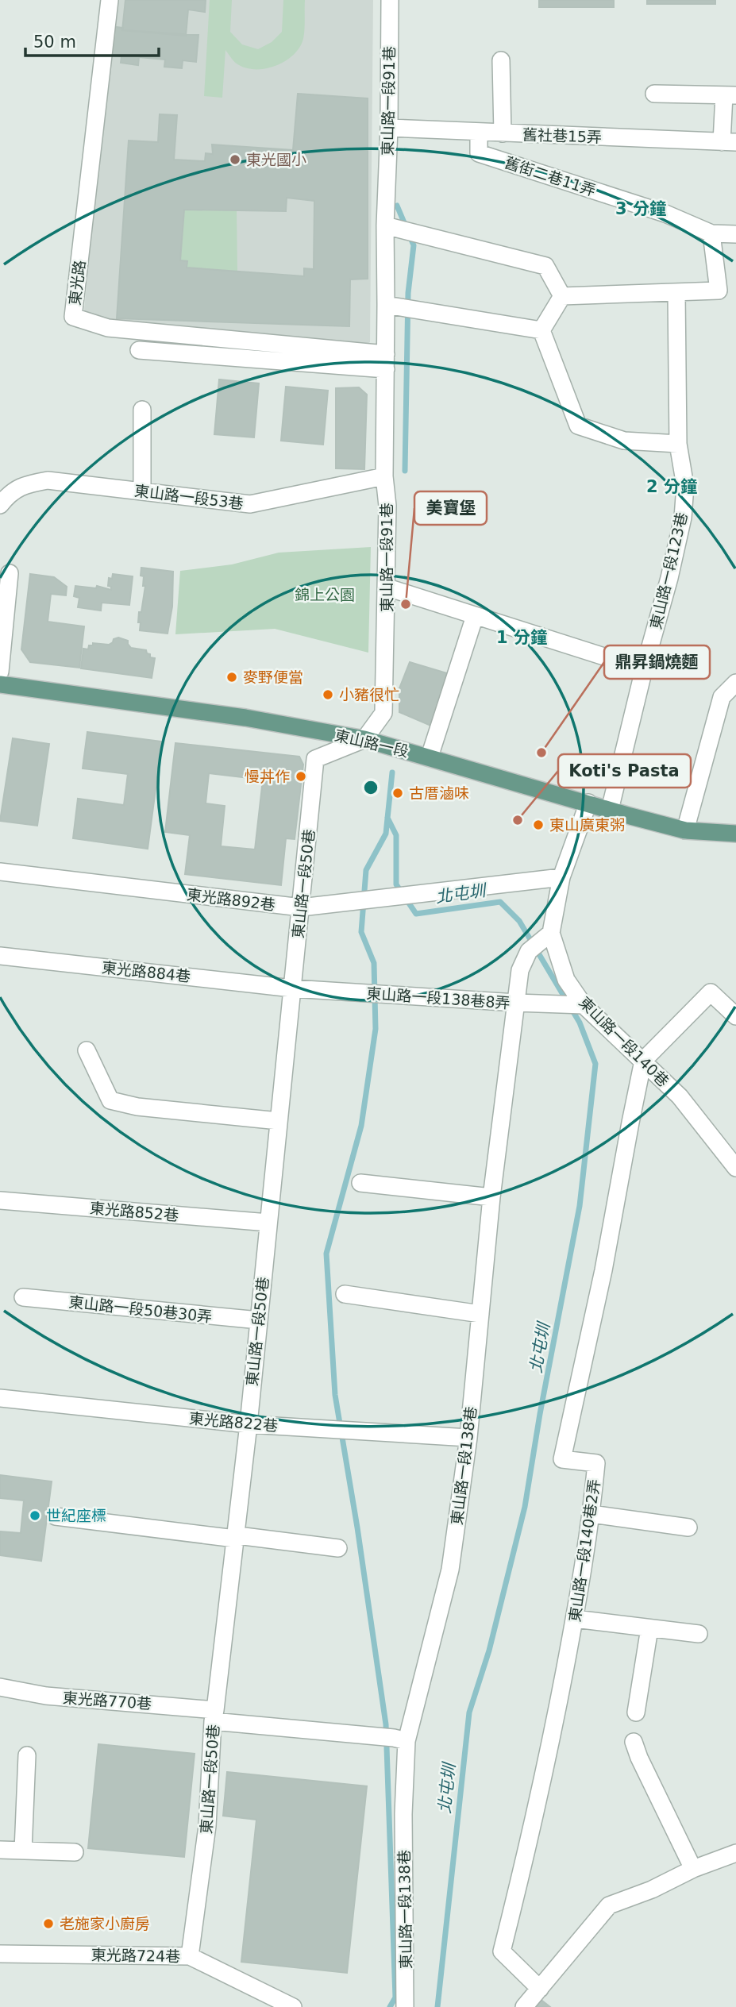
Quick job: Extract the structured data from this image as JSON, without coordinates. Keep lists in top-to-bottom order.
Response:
{
  "streets": {
    "main road": ["東山路一段"],
    "street": [
      "東山路一段91巷",
      "舊社巷15弄",
      "舊街二巷11弄",
      "東光路",
      "東山路一段53巷",
      "東山路一段123巷",
      "東山路一段50巷",
      "東光路892巷",
      "東光路884巷",
      "東山路一段138巷8弄",
      "東山路一段140巷",
      "東光路852巷",
      "東山路一段50巷30弄",
      "東光路822巷",
      "東山路一段138巷",
      "東山路一段140巷2弄",
      "東光路770巷",
      "東光路724巷"
    ]
  },
  "crossings": [
    ["東山路一段91巷", "舊社巷15弄"],
    ["東山路一段91巷", "東光路"],
    ["東山路一段91巷", "東山路一段53巷"],
    ["東山路一段91巷", "東山路一段"],
    ["東山路一段91巷", "東山路一段50巷"],
    ["舊社巷15弄", "舊街二巷11弄"],
    ["東山路一段123巷", "東山路一段"],
    ["東山路一段", "東山路一段50巷"],
    ["東山路一段", "東山路一段140巷"],
    ["東山路一段50巷", "東光路892巷"],
    ["東山路一段50巷", "東光路884巷"],
    ["東山路一段50巷", "東山路一段138巷8弄"],
    ["東山路一段50巷", "東光路852巷"],
    ["東山路一段50巷", "東山路一段50巷30弄"],
    ["東山路一段50巷", "東光路822巷"],
    ["東山路一段50巷", "東光路770巷"],
    ["東山路一段50巷", "東光路724巷"],
    ["東光路892巷", "東山路一段140巷"],
    ["東光路884巷", "東山路一段138巷8弄"],
    ["東山路一段138巷8弄", "東山路一段140巷"],
    ["東山路一段138巷8弄", "東山路一段138巷"],
    ["東山路一段140巷", "東山路一段138巷"],
    ["東山路一段140巷", "東山路一段140巷2弄"],
    ["東光路822巷", "東山路一段138巷"],
    ["東山路一段138巷", "東光路770巷"]
  ],
  "water": ["北屯圳"],
  "parks": ["錦上公園"],
  "places": [
    "東光國小",
    "美寶堡",
    "麥野便當",
    "小豬很忙",
    "鼎昇鍋燒麵",
    "慢丼作",
    "古厝滷味",
    "Koti's Pasta",
    "東山廣東粥",
    "世紀座標",
    "老施家小廚房"
  ],
  "scale_bar": "50 m",
  "rings": ["3 分鐘", "2 分鐘", "1 分鐘"]
}
